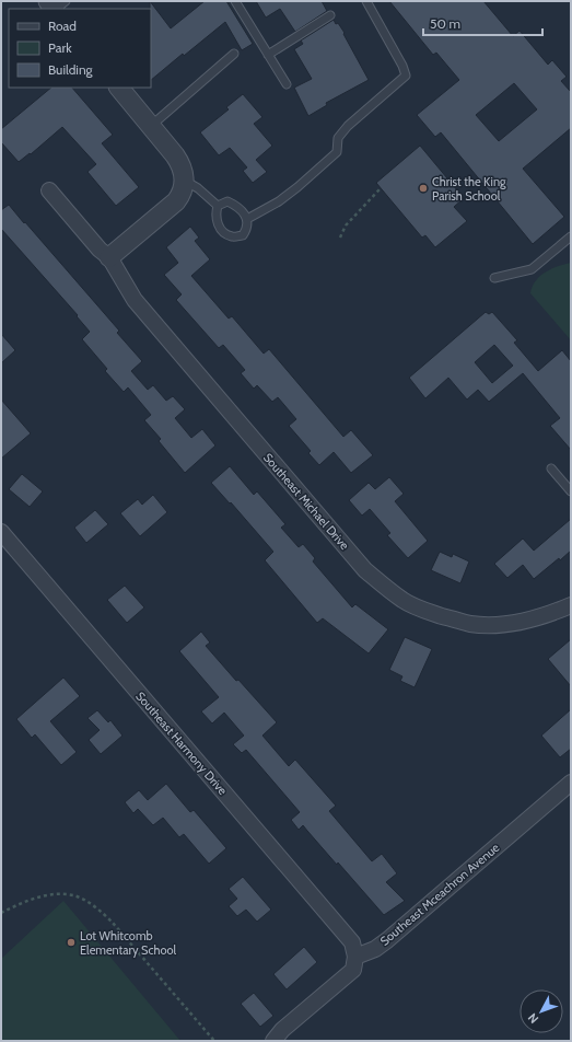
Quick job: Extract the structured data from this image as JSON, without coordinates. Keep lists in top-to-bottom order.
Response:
{
  "streets": {
    "street": ["Southeast Michael Drive", "Southeast Harmony Drive", "Southeast Mceachron Avenue"]
  },
  "crossings": [
    ["Southeast Harmony Drive", "Southeast Mceachron Avenue"]
  ],
  "places": ["Christ the King Parish School", "Lot Whitcomb Elementary School"],
  "legend": ["Road", "Park", "Building"],
  "scale_bar": "50 m",
  "north": "bottom left"
}
